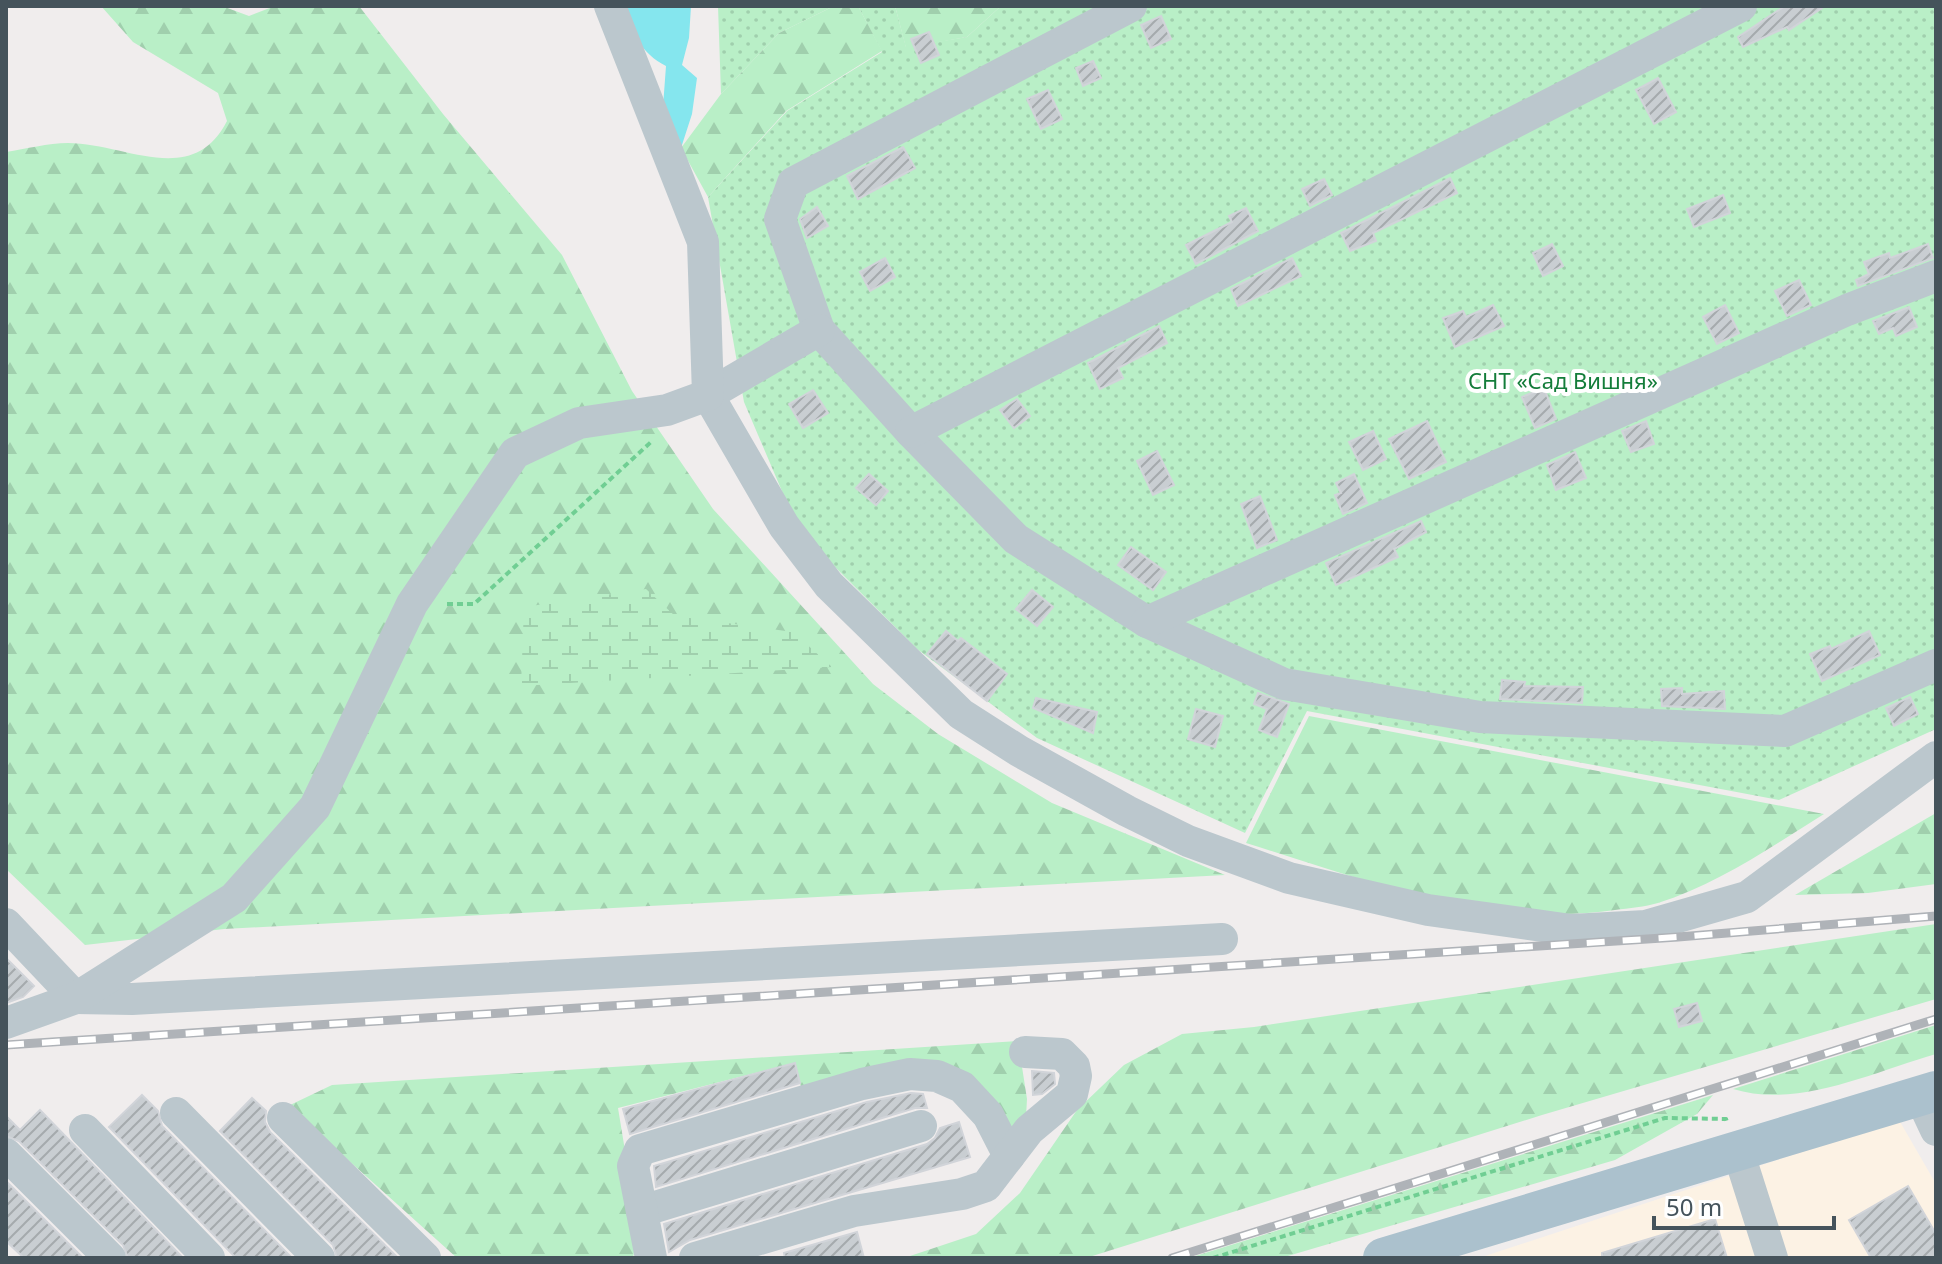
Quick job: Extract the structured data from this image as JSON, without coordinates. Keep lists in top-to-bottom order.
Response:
{
  "parks": ["СНТ «Сад Вишня»"],
  "scale_bar": "50 m"
}
